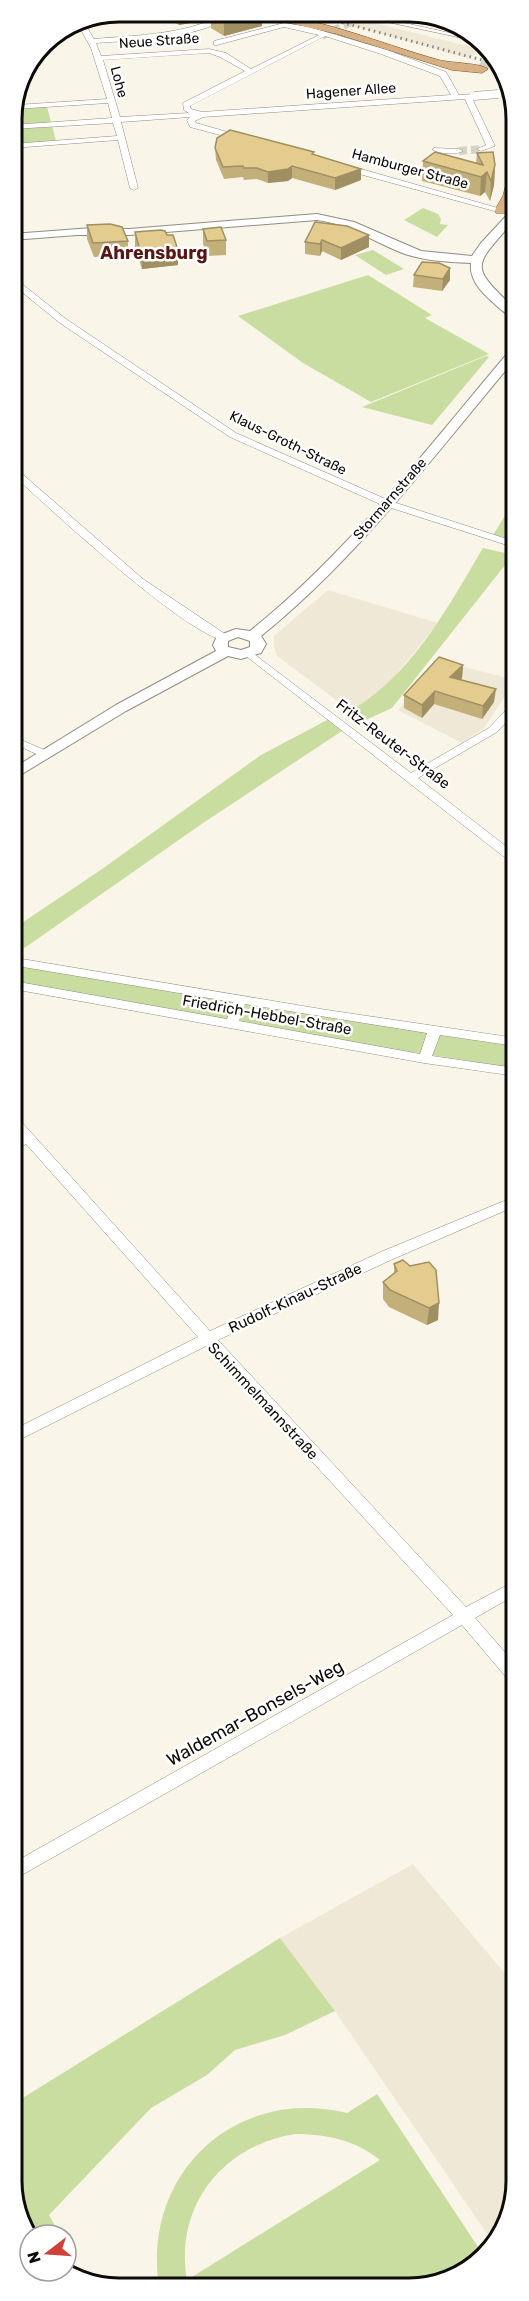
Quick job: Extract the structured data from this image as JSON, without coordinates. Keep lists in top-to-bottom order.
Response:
{
  "streets": {
    "street": [
      "Neue Straße",
      "Lohe",
      "Hagener Allee",
      "Hamburger Straße",
      "Klaus-Groth-Straße",
      "Stormarnstraße",
      "Fritz-Reuter-Straße",
      "Friedrich-Hebbel-Straße",
      "Rudolf-Kinau-Straße",
      "Schimmelmannstraße",
      "Waldemar-Bonsels-Weg"
    ]
  },
  "crossings": [
    ["Neue Straße", "Lohe"],
    ["Klaus-Groth-Straße", "Stormarnstraße"],
    ["Rudolf-Kinau-Straße", "Schimmelmannstraße"],
    ["Schimmelmannstraße", "Waldemar-Bonsels-Weg"]
  ],
  "districts": ["Ahrensburg"],
  "north": "left"
}
